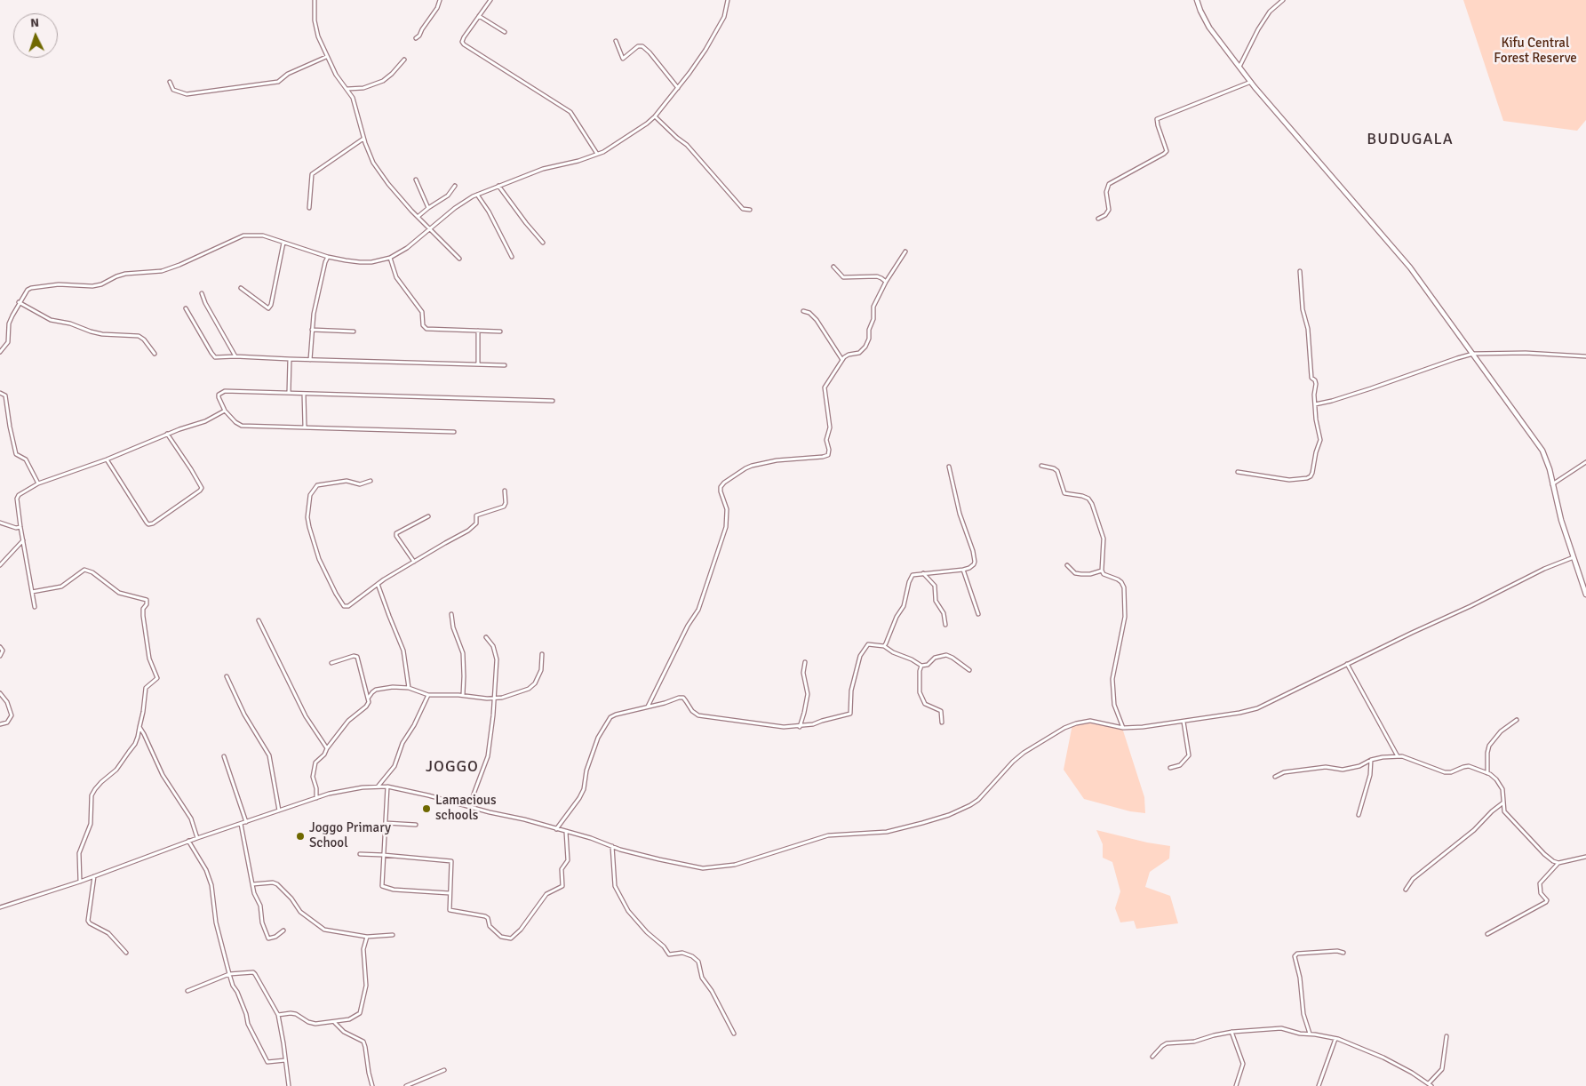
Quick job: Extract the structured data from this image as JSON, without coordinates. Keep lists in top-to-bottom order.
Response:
{
  "districts": ["BUDUGALA", "JOGGO"],
  "parks": ["Kifu Central Forest Reserve"],
  "places": ["Lamacious schools", "Joggo Primary School"],
  "north": "top"
}
